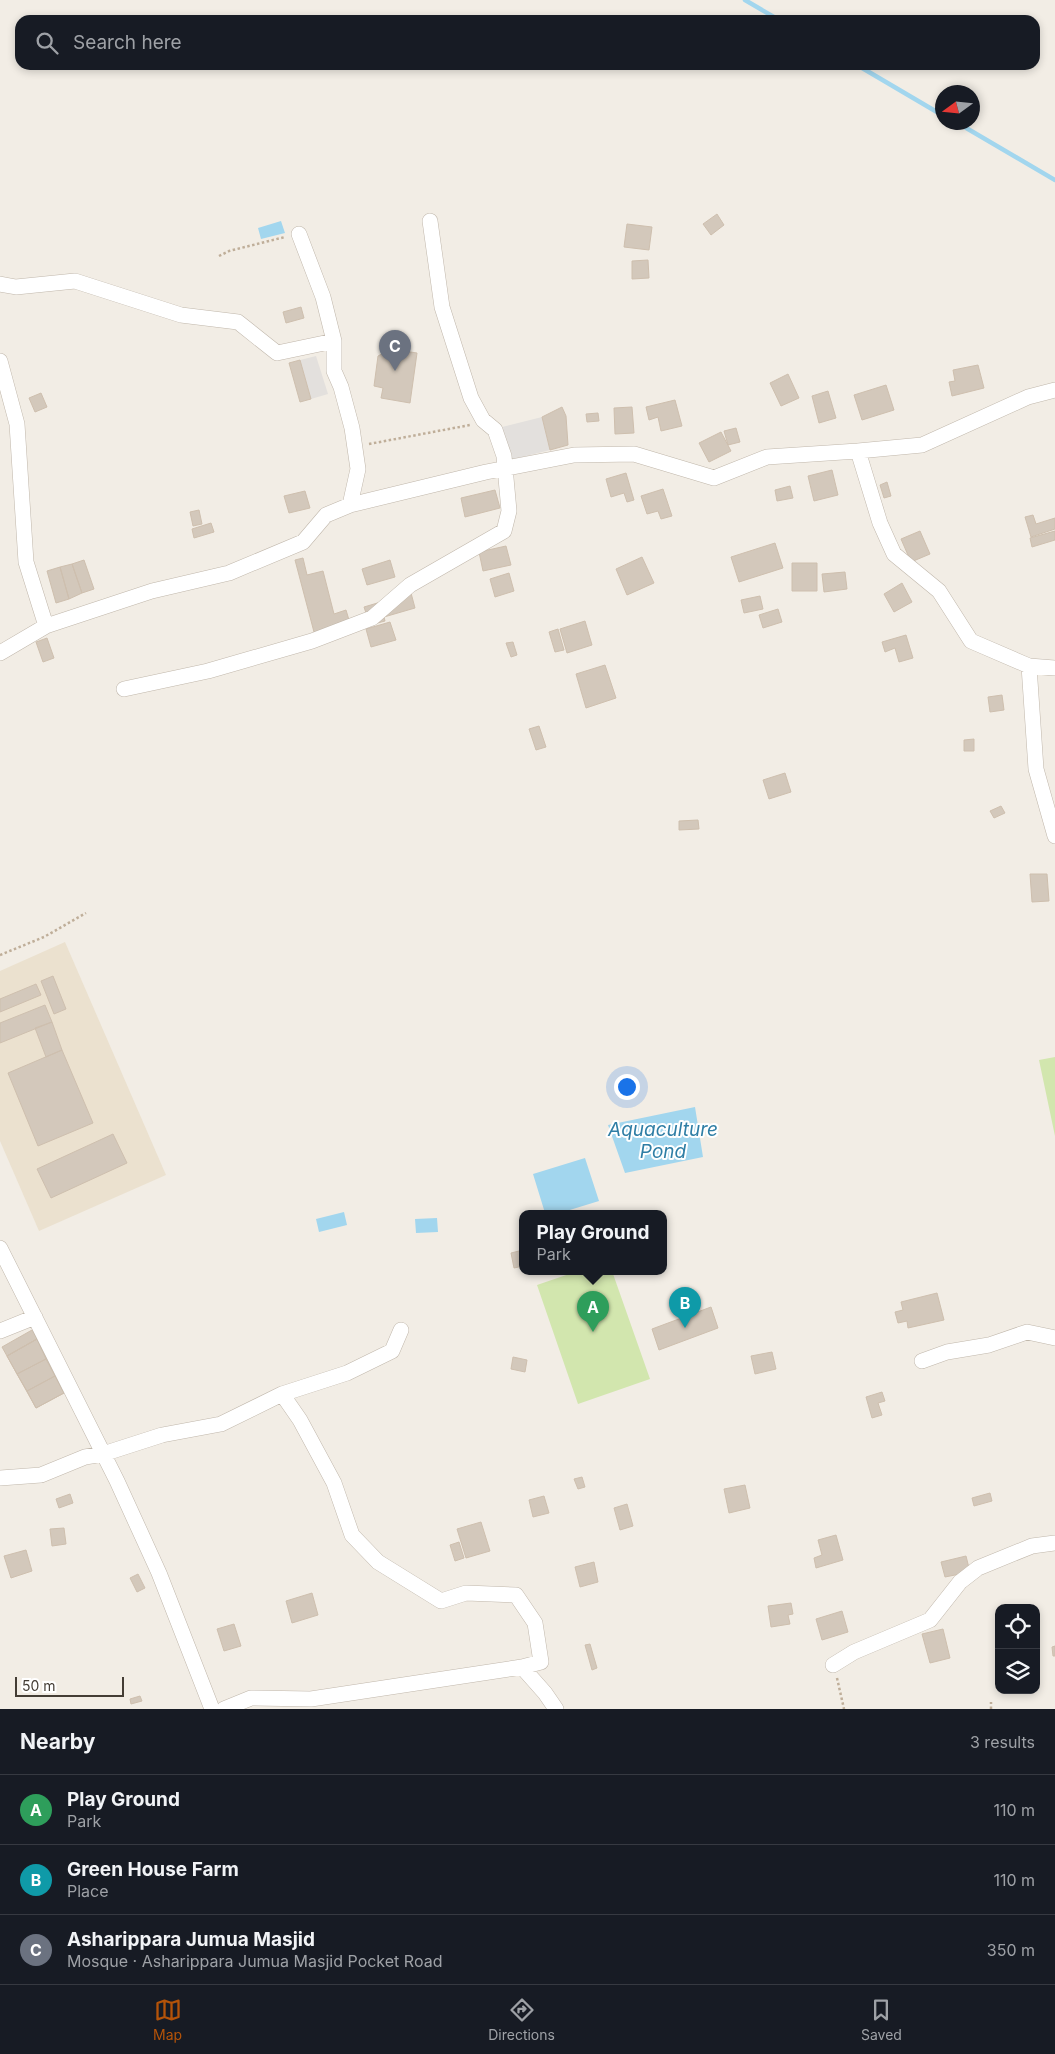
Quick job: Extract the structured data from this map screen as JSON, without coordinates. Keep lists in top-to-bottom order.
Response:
{
  "water": ["Aquaculture Pond"],
  "scale_bar": "50 m",
  "north": "left",
  "page": {
    "search": "Search here",
    "pins": ["C", "B", "A"],
    "popup": ["Play Ground", "Park"],
    "scale": "50 m",
    "heading": ["Nearby", "3 results"],
    "list": [
      {
        "mark": "A",
        "name": "Play Ground",
        "note": "Park",
        "value": "110 m"
      },
      {
        "mark": "B",
        "name": "Green House Farm",
        "note": "Place",
        "value": "110 m"
      },
      {
        "mark": "C",
        "name": "Asharippara Jumua Masjid",
        "note": "Mosque · Asharippara Jumua Masjid Pocket Road",
        "value": "350 m"
      }
    ],
    "nav": ["Map", "Directions", "Saved"]
  }
}
